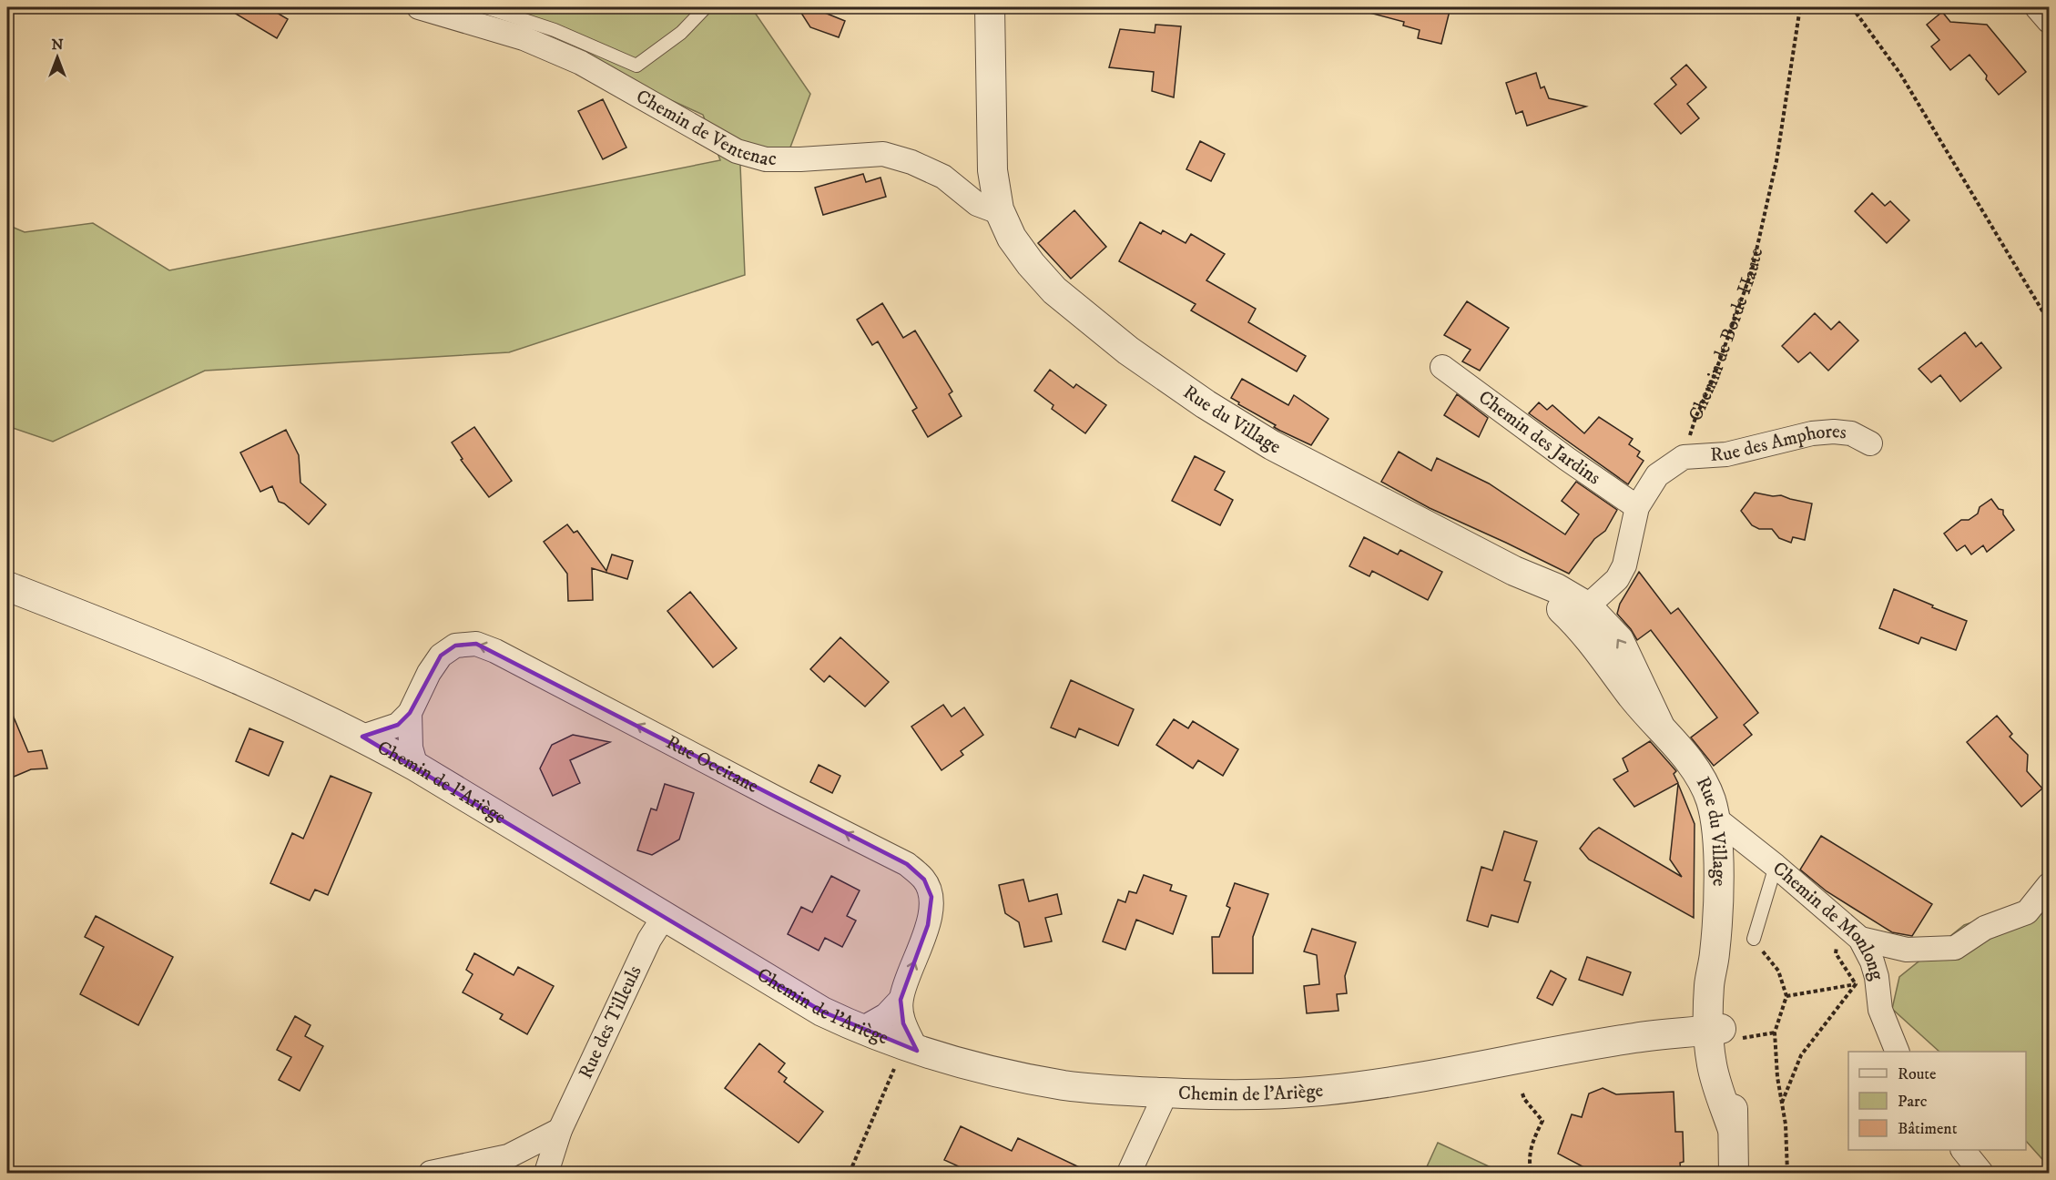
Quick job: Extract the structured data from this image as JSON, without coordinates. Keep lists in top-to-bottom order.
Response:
{
  "streets": {
    "street": [
      "Chemin de Ventenac",
      "Rue du Village",
      "Chemin des Jardins",
      "Rue des Amphores",
      "Rue Occitane",
      "Chemin de l'Ariège",
      "Chemin de Monlong",
      "Rue des Tilleuls"
    ],
    "path": ["Chemin de Borde Haute"]
  },
  "crossings": [
    ["Chemin de Ventenac", "Rue du Village"],
    ["Chemin de Borde Haute", "Rue des Amphores"],
    ["Rue du Village", "Chemin de l'Ariège"],
    ["Rue du Village", "Chemin de Monlong"],
    ["Rue Occitane", "Chemin de l'Ariège"],
    ["Chemin de l'Ariège", "Rue des Tilleuls"]
  ],
  "legend": ["Route", "Parc", "Bâtiment"],
  "north": "top"
}
